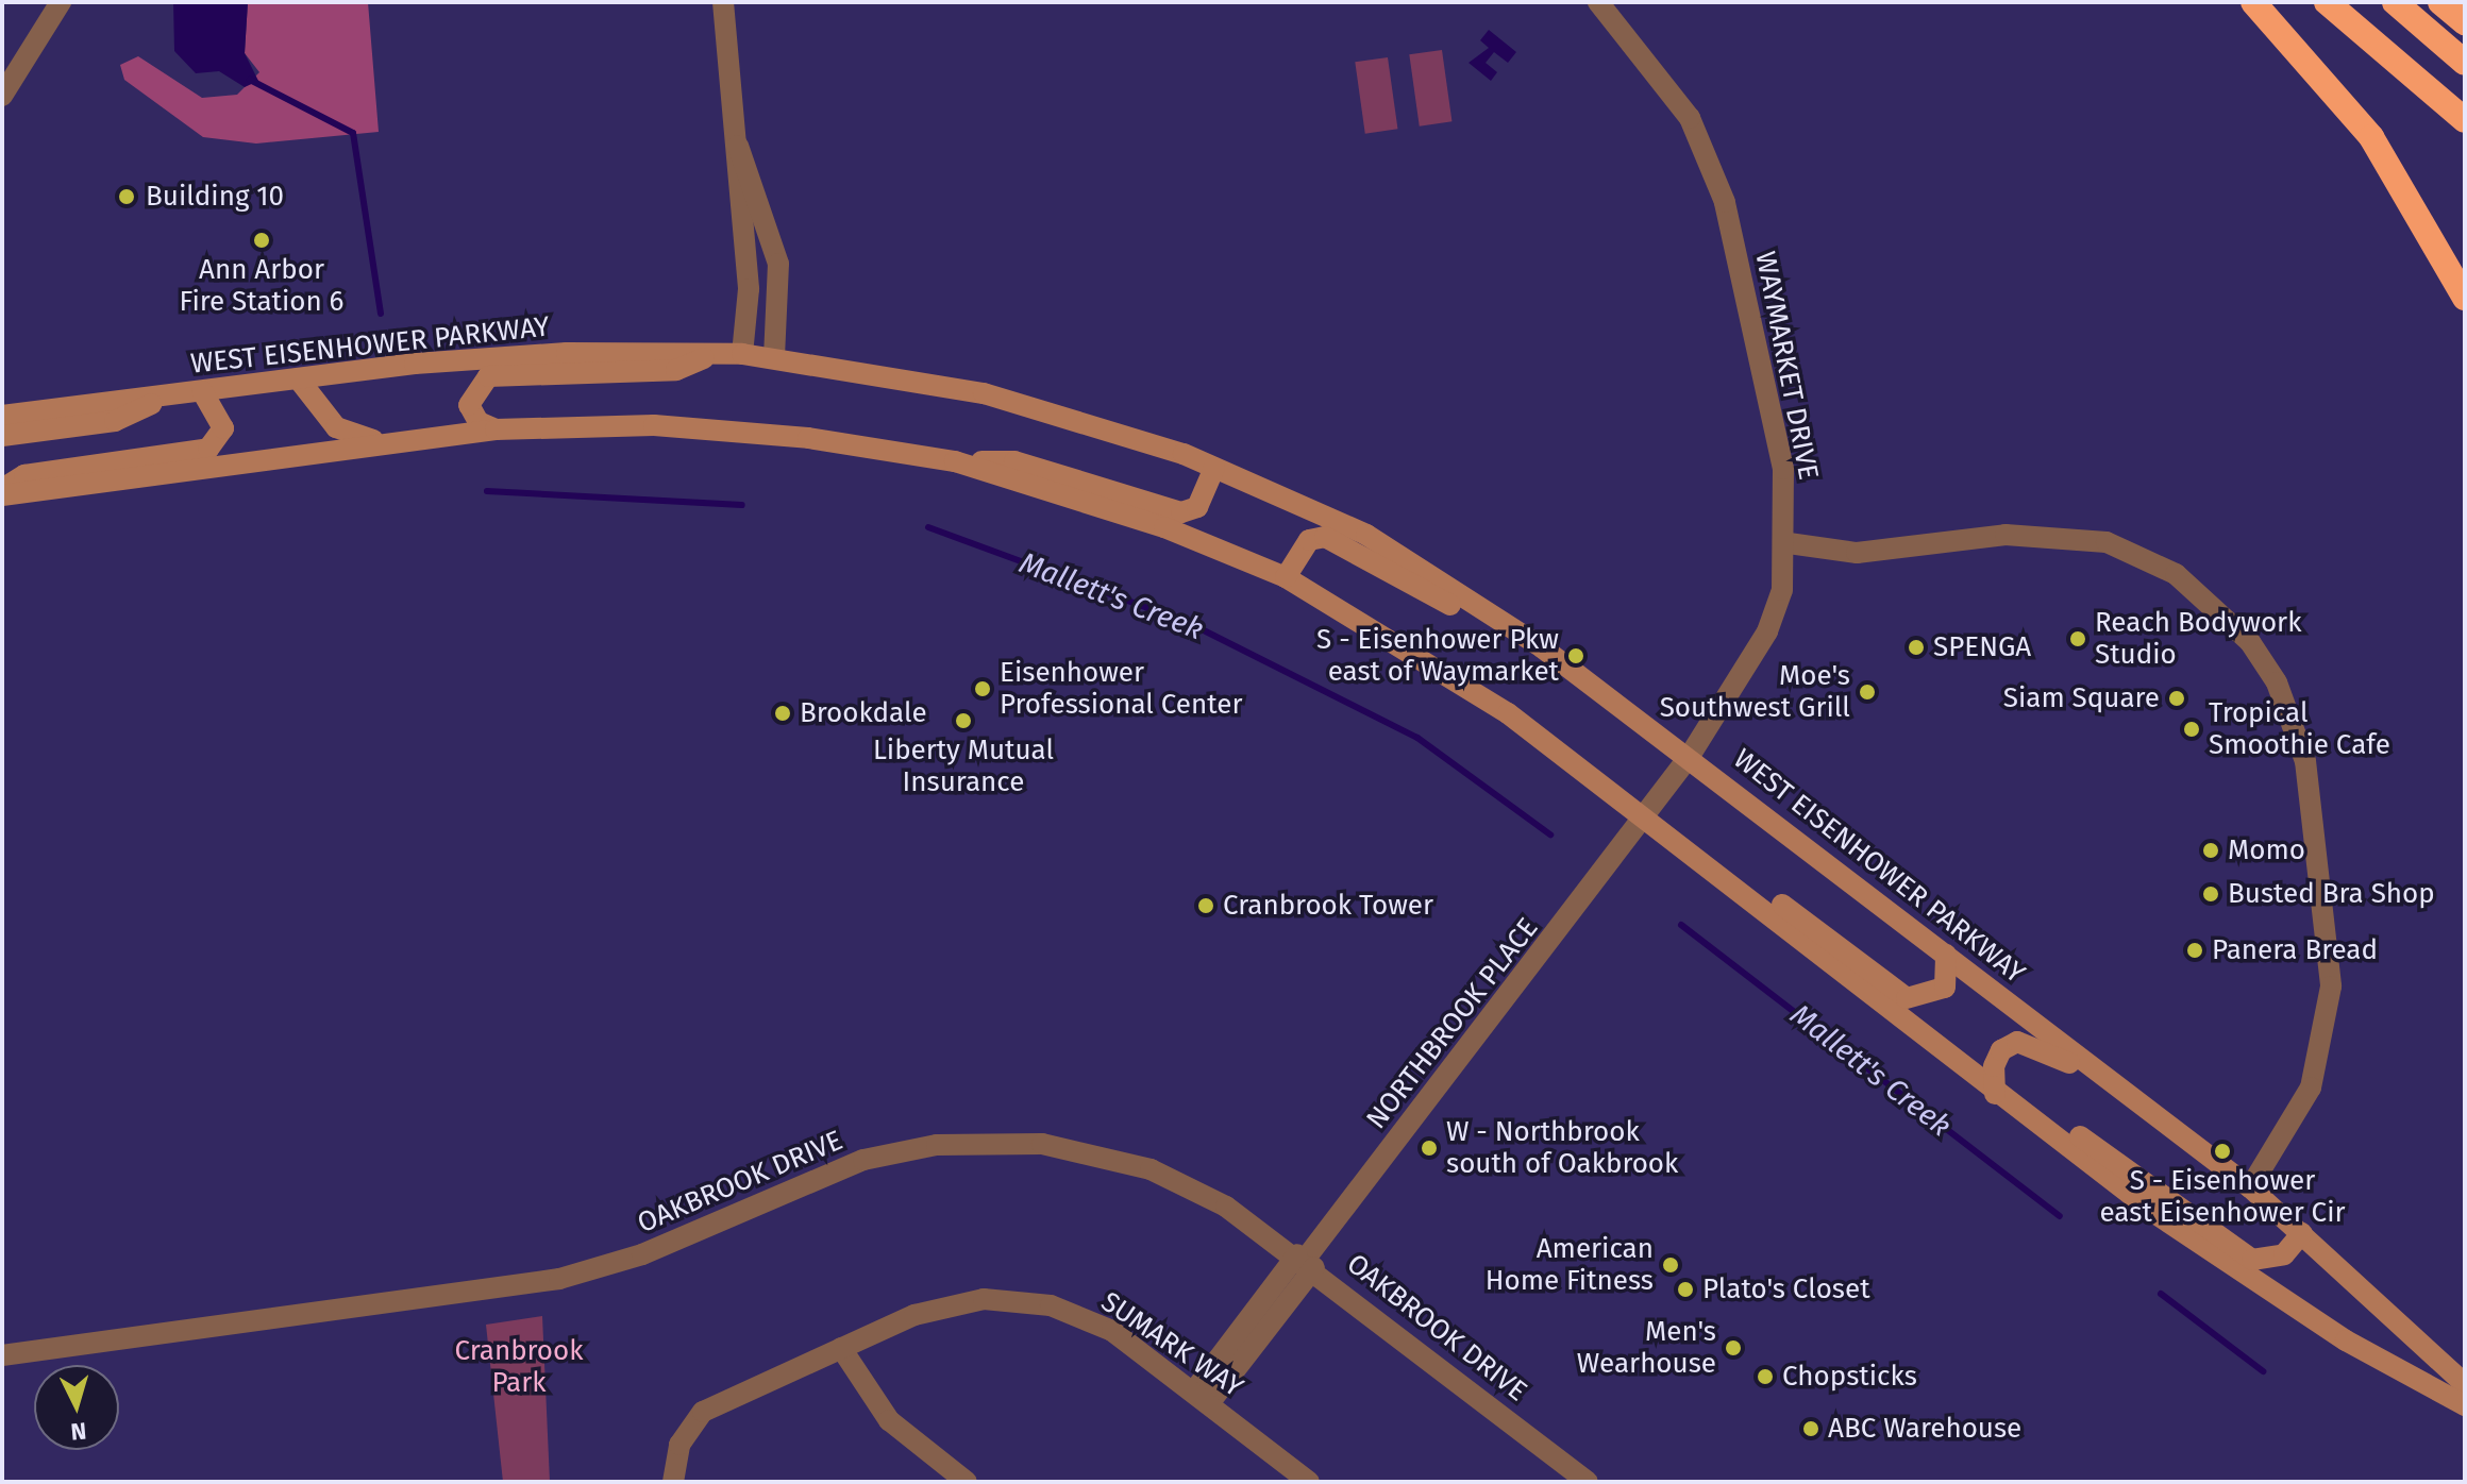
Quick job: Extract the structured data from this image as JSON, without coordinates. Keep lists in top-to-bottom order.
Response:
{
  "streets": {
    "main road": ["WEST EISENHOWER PARKWAY"],
    "street": [
      "WAYMARKET DRIVE",
      "NORTHBROOK PLACE",
      "OAKBROOK DRIVE",
      "SUMARK WAY"
    ]
  },
  "crossings": [
    ["WEST EISENHOWER PARKWAY", "WAYMARKET DRIVE"],
    ["WEST EISENHOWER PARKWAY", "NORTHBROOK PLACE"],
    ["WAYMARKET DRIVE", "NORTHBROOK PLACE"],
    ["NORTHBROOK PLACE", "OAKBROOK DRIVE"],
    ["NORTHBROOK PLACE", "SUMARK WAY"]
  ],
  "water": ["Mallett's Creek"],
  "parks": ["Cranbrook Park"],
  "places": [
    "Building 10",
    "Ann Arbor Fire Station 6",
    "Reach Bodywork Studio",
    "SPENGA",
    "S - Eisenhower Pkw east of Waymarket",
    "Eisenhower Professional Center",
    "Moe's Southwest Grill",
    "Siam Square",
    "Brookdale",
    "Liberty Mutual Insurance",
    "Tropical Smoothie Cafe",
    "Momo",
    "Busted Bra Shop",
    "Cranbrook Tower",
    "Panera Bread",
    "W - Northbrook south of Oakbrook",
    "S - Eisenhower east Eisenhower Cir",
    "American Home Fitness",
    "Plato's Closet",
    "Men's Wearhouse",
    "Chopsticks",
    "ABC Warehouse"
  ],
  "north": "bottom"
}
